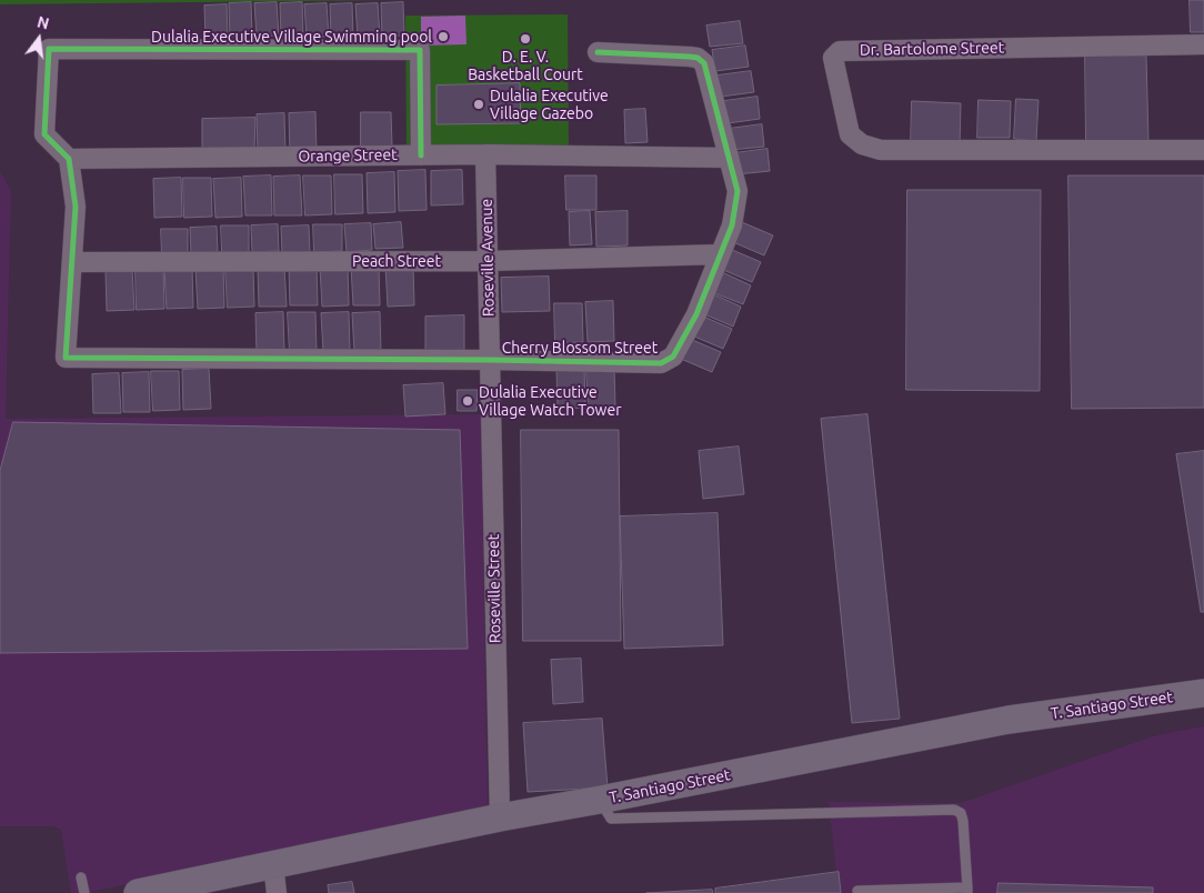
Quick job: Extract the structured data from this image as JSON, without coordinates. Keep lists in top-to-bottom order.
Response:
{
  "streets": {
    "main road": ["T. Santiago Street"],
    "street": [
      "Dr. Bartolome Street",
      "Orange Street",
      "Roseville Avenue",
      "Peach Street",
      "Cherry Blossom Street",
      "Roseville Street"
    ]
  },
  "crossings": [
    ["Orange Street", "Roseville Avenue"],
    ["Orange Street", "Cherry Blossom Street"],
    ["Roseville Avenue", "Peach Street"],
    ["Roseville Avenue", "Cherry Blossom Street"],
    ["Roseville Avenue", "Roseville Street"],
    ["Peach Street", "Cherry Blossom Street"],
    ["Cherry Blossom Street", "Roseville Street"],
    ["Roseville Street", "T. Santiago Street"]
  ],
  "places": [
    "Dulalia Executive Village Swimming pool",
    "D. E. V. Basketball Court",
    "Dulalia Executive Village Gazebo",
    "Dulalia Executive Village Watch Tower"
  ],
  "north": "top"
}
